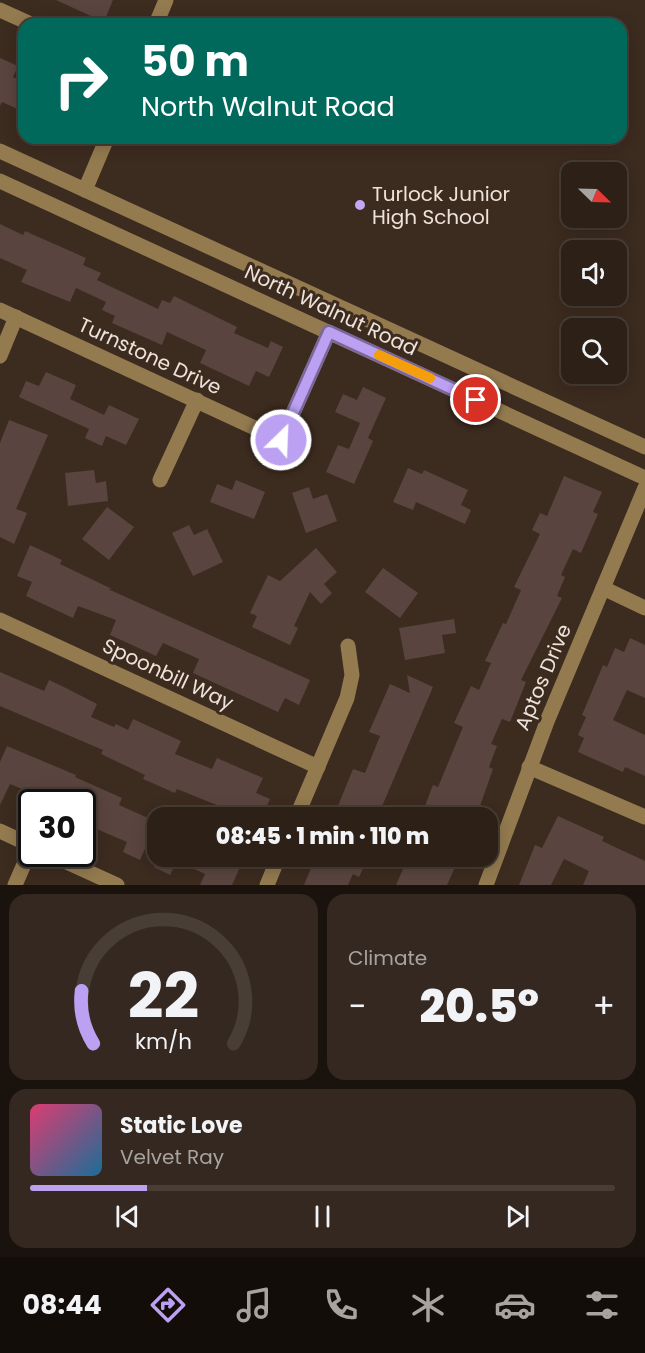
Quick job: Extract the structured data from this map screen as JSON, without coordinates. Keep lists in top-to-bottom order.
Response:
{
  "streets": {
    "street": [
      "North Walnut Road",
      "Turnstone Drive",
      "Spoonbill Way",
      "Aptos Drive"
    ]
  },
  "crossings": [
    ["North Walnut Road", "Turnstone Drive"]
  ],
  "places": ["Turlock Junior High School"],
  "north": "bottom right",
  "page": {
    "turn": ["50 m", "North Walnut Road"],
    "limit": "30",
    "trip": "08:45 · 1 min · 110 m",
    "tile": "Climate",
    "heat": ["−", "20.5°", "+"],
    "song": ["Static Love", "Velvet Ray"],
    "tabs": "08:44",
    "gauge": ["22", "km/h"]
  }
}
